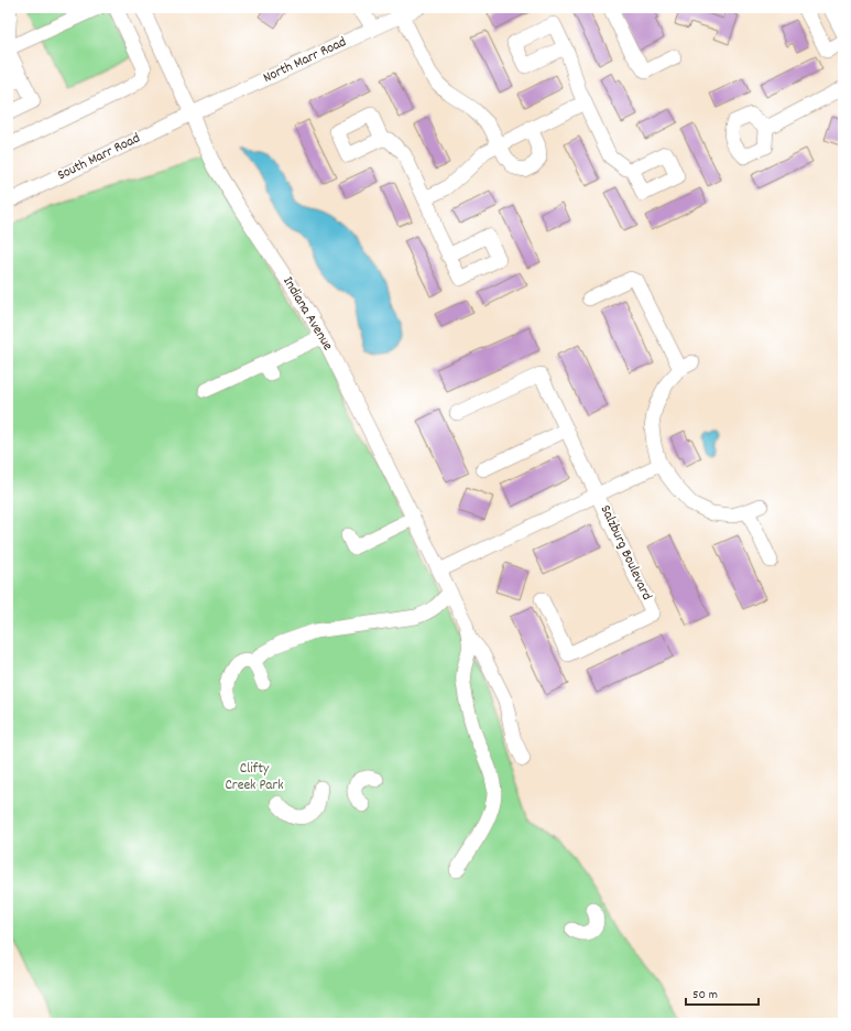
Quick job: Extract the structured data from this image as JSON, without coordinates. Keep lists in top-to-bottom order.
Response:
{
  "streets": {
    "street": [
      "North Marr Road",
      "South Marr Road",
      "Indiana Avenue",
      "Salzburg Boulevard"
    ]
  },
  "crossings": [
    ["North Marr Road", "South Marr Road"],
    ["North Marr Road", "Indiana Avenue"],
    ["South Marr Road", "Indiana Avenue"],
    ["Indiana Avenue", "Salzburg Boulevard"]
  ],
  "parks": ["Clifty Creek Park"],
  "scale_bar": "50 m"
}
